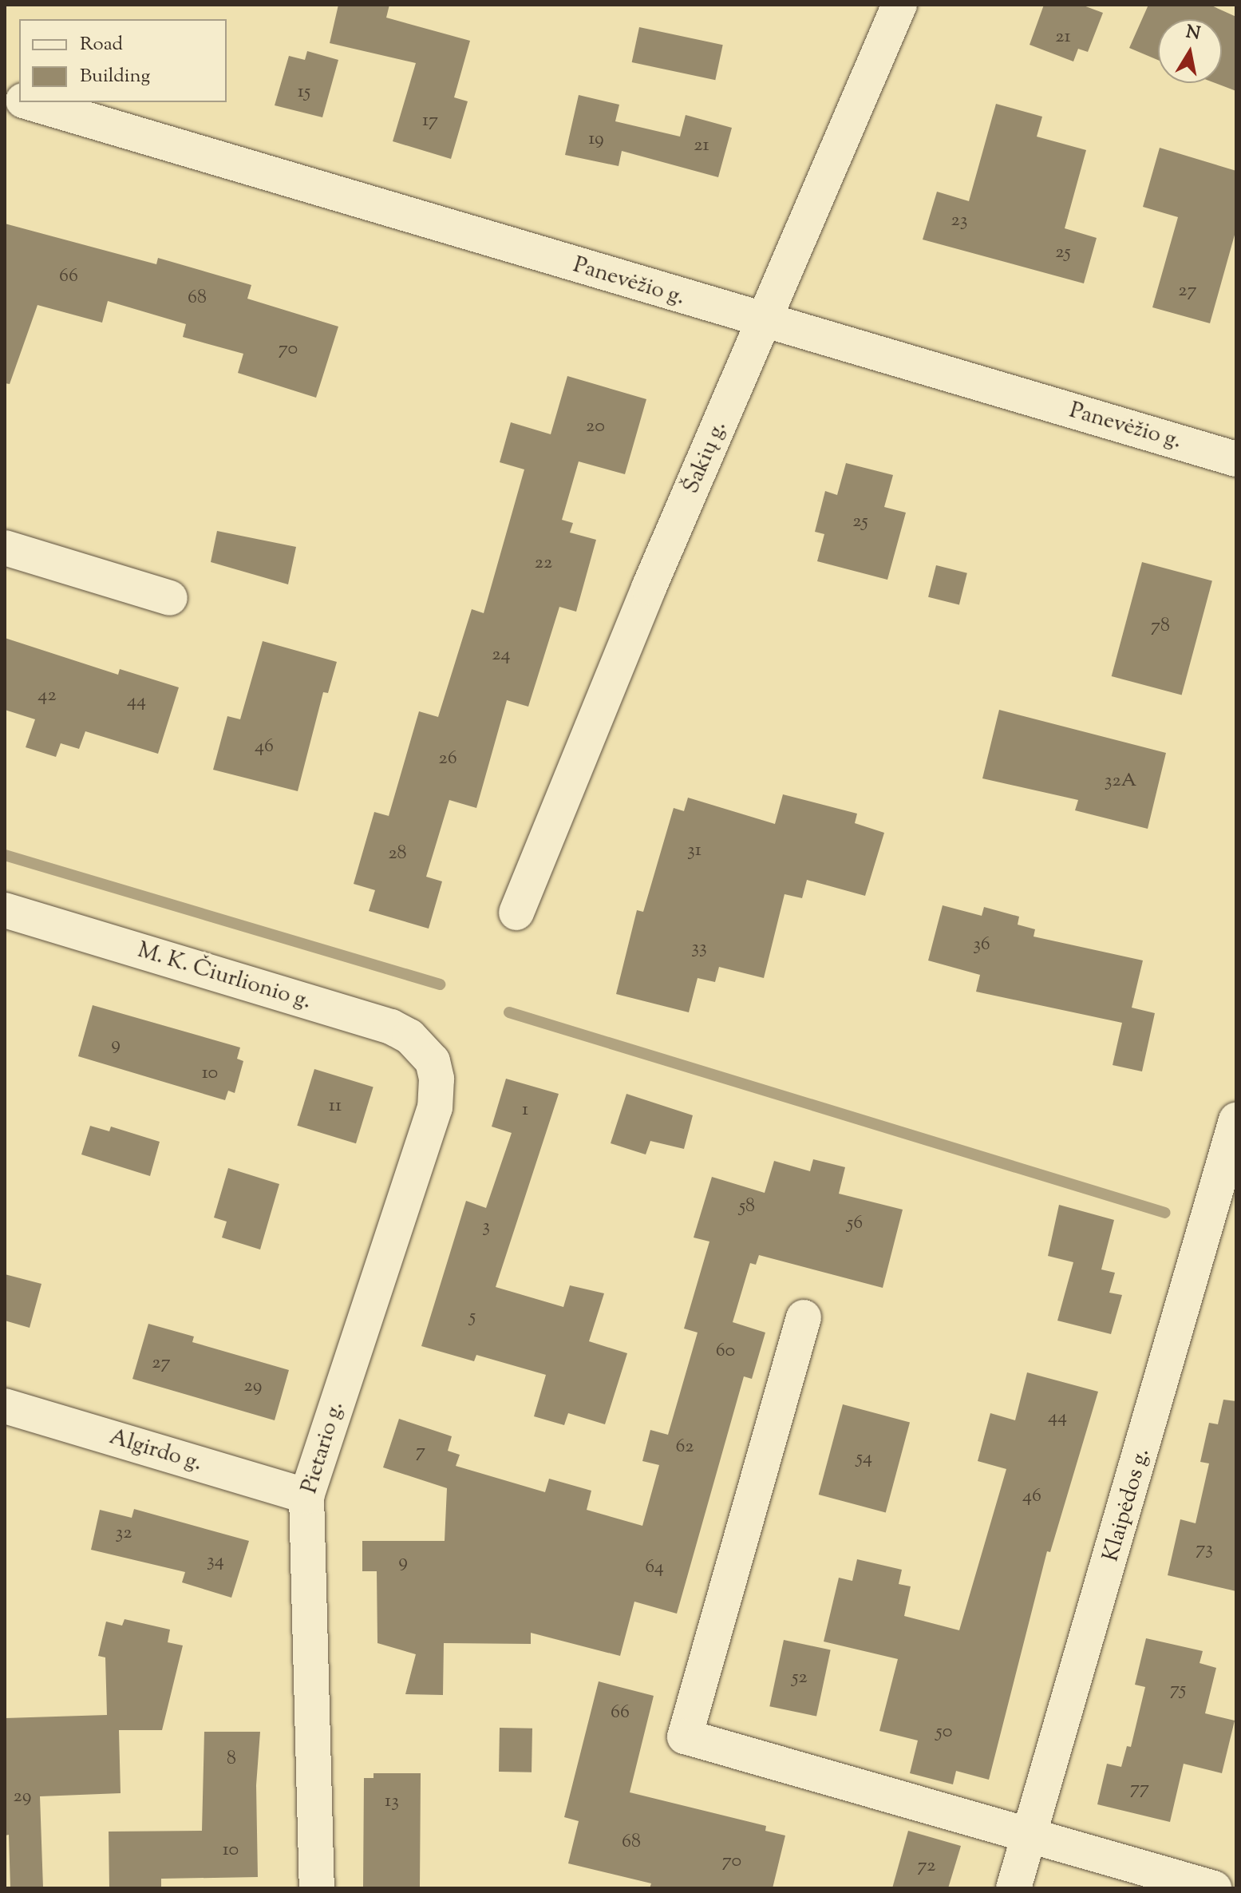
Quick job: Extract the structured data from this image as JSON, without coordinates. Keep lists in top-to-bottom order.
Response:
{
  "streets": {
    "street": [
      "Panevėžio g.",
      "Šakių g.",
      "M. K. Čiurlionio g.",
      "Pietario g.",
      "Algirdo g.",
      "Klaipėdos g."
    ]
  },
  "crossings": [
    ["Panevėžio g.", "Šakių g."],
    ["M. K. Čiurlionio g.", "Pietario g."],
    ["Pietario g.", "Algirdo g."]
  ],
  "house_numbers": [
    "21",
    "15",
    "17",
    "19",
    "21",
    "23",
    "25",
    "66",
    "27",
    "68",
    "70",
    "20",
    "25",
    "22",
    "78",
    "24",
    "42",
    "44",
    "46",
    "26",
    "32A",
    "31",
    "28",
    "36",
    "33",
    "9",
    "10",
    "11",
    "1",
    "58",
    "56",
    "3",
    "5",
    "60",
    "27",
    "29",
    "44",
    "62",
    "7",
    "54",
    "46",
    "32",
    "73",
    "34",
    "9",
    "64",
    "52",
    "75",
    "66",
    "50",
    "8",
    "77",
    "29",
    "13",
    "68",
    "10",
    "70",
    "72"
  ],
  "legend": ["Road", "Building"],
  "north": "top"
}
